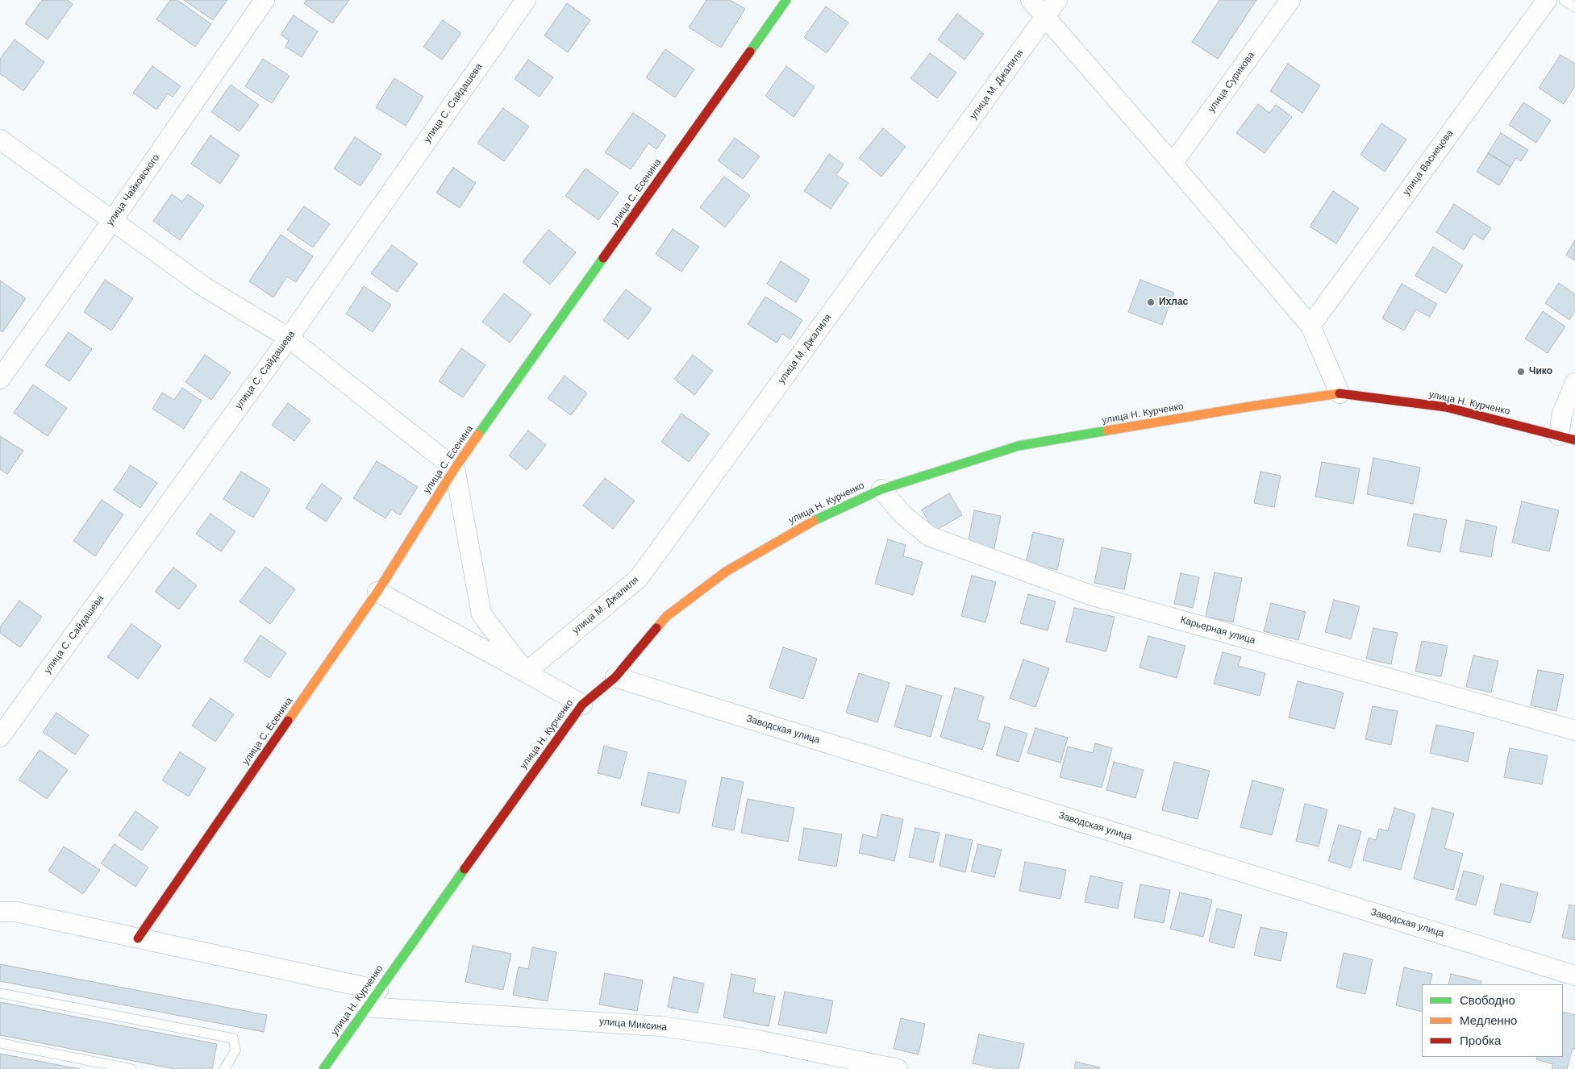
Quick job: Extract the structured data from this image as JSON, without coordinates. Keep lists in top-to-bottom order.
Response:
{
  "streets": {
    "main road": ["улица С. Есенина", "улица Н. Курченко"],
    "street": [
      "улица Сурикова",
      "улица М. Джалиля",
      "улица С. Сайдашева",
      "улица Васнецова",
      "улица Чайковского",
      "Карьерная улица",
      "Заводская улица",
      "улица Миксина"
    ]
  },
  "crossings": [
    ["улица Н. Курченко", "Карьерная улица"],
    ["улица Н. Курченко", "Заводская улица"],
    ["улица Н. Курченко", "улица Миксина"]
  ],
  "places": ["Ихлас", "Чико"],
  "legend": ["Свободно", "Медленно", "Пробка"]
}
